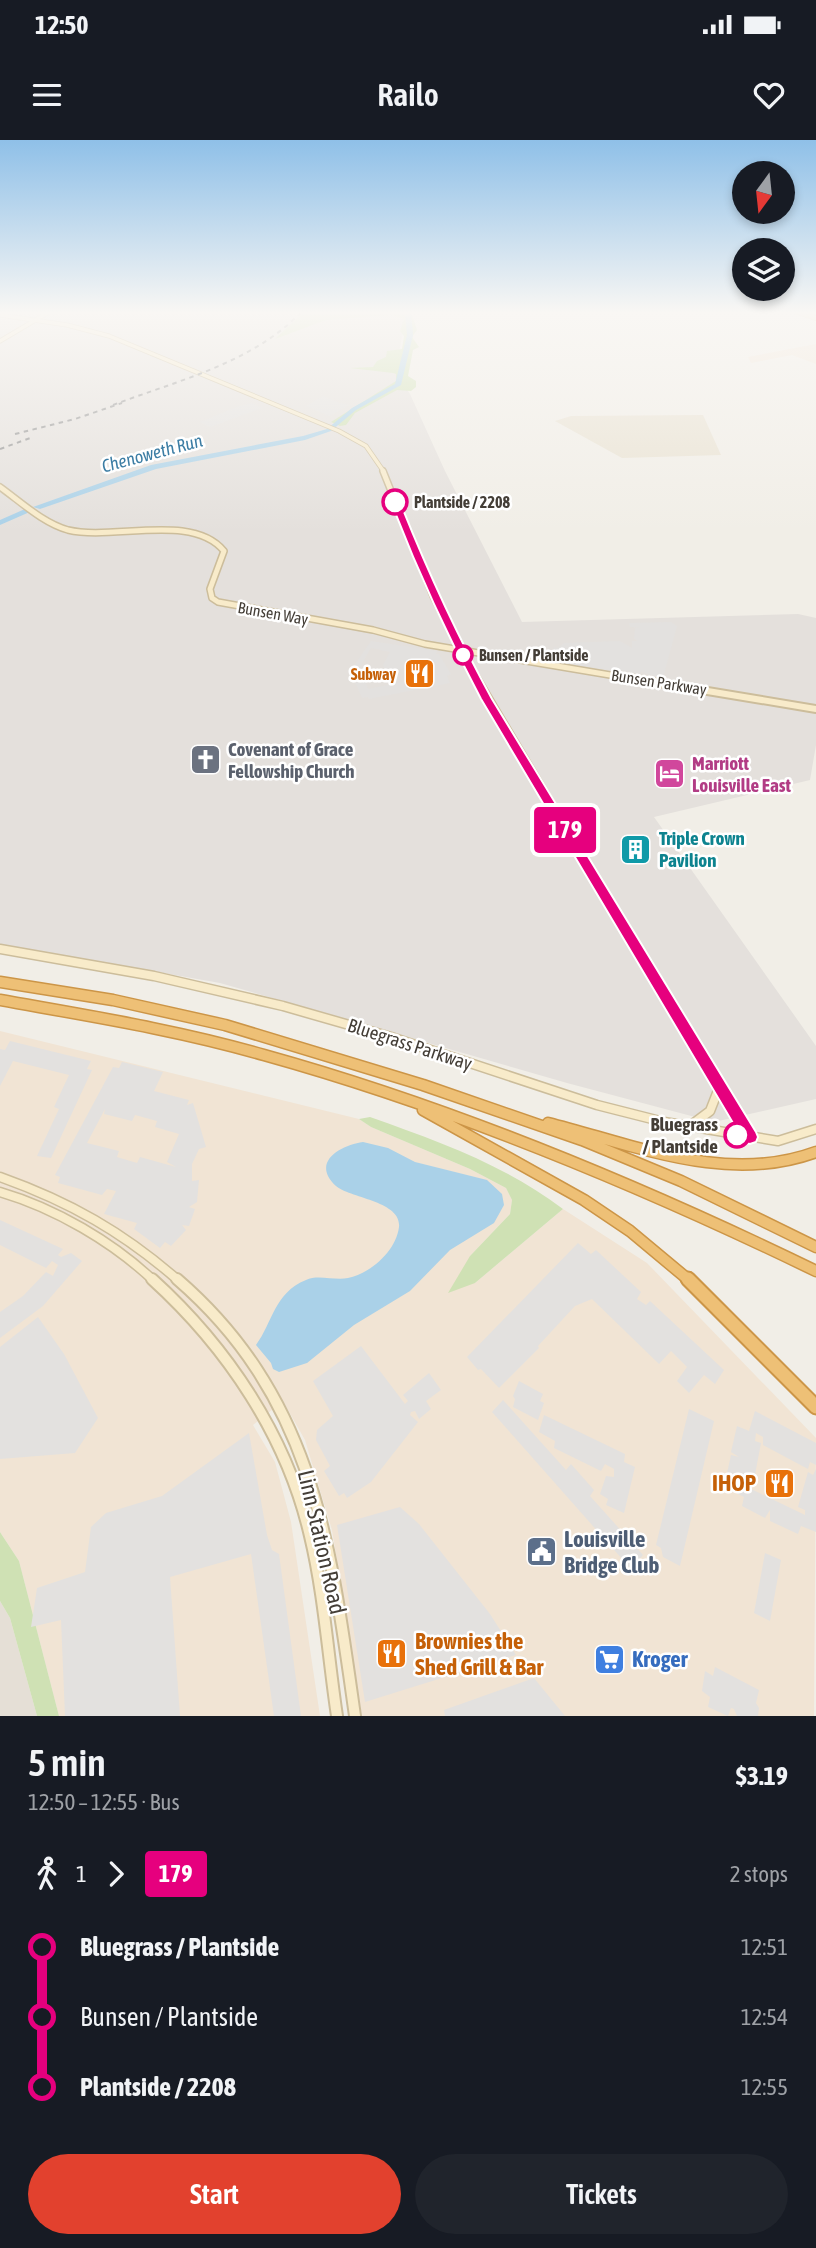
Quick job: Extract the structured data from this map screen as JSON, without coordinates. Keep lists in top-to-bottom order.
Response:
{
  "streets": {
    "street": [
      "Bunsen Way",
      "Bunsen Parkway",
      "Bluegrass Parkway",
      "Linn Station Road"
    ]
  },
  "crossings": [
    ["Bunsen Way", "Bunsen Parkway"]
  ],
  "water": ["Chenoweth Run"],
  "places": {
    "other": ["Plantside / 2208", "Bunsen / Plantside", "Bluegrass / Plantside"],
    "restaurant": ["Subway", "IHOP", "Brownies the Shed Grill & Bar"],
    "church": ["Covenant of Grace Fellowship Church"],
    "hotel": ["Marriott Louisville East"],
    "building": ["Triple Crown Pavilion"],
    "public building": ["Louisville Bridge Club"],
    "supermarket": ["Kroger"]
  },
  "lines": ["bus line 179"],
  "north": "bottom",
  "page": {
    "status": "12:50",
    "header": "Railo",
    "on_map": "179",
    "heading": ["5 min", "12:50 – 12:55 · Bus", "$3.19"],
    "legs": ["1", "179", "2 stops"],
    "list": [
      {
        "name": "Bluegrass / Plantside",
        "value": "12:51"
      },
      {
        "name": "Bunsen / Plantside",
        "value": "12:54"
      },
      {
        "name": "Plantside / 2208",
        "value": "12:55"
      }
    ],
    "buttons": ["Start", "Tickets"]
  }
}
